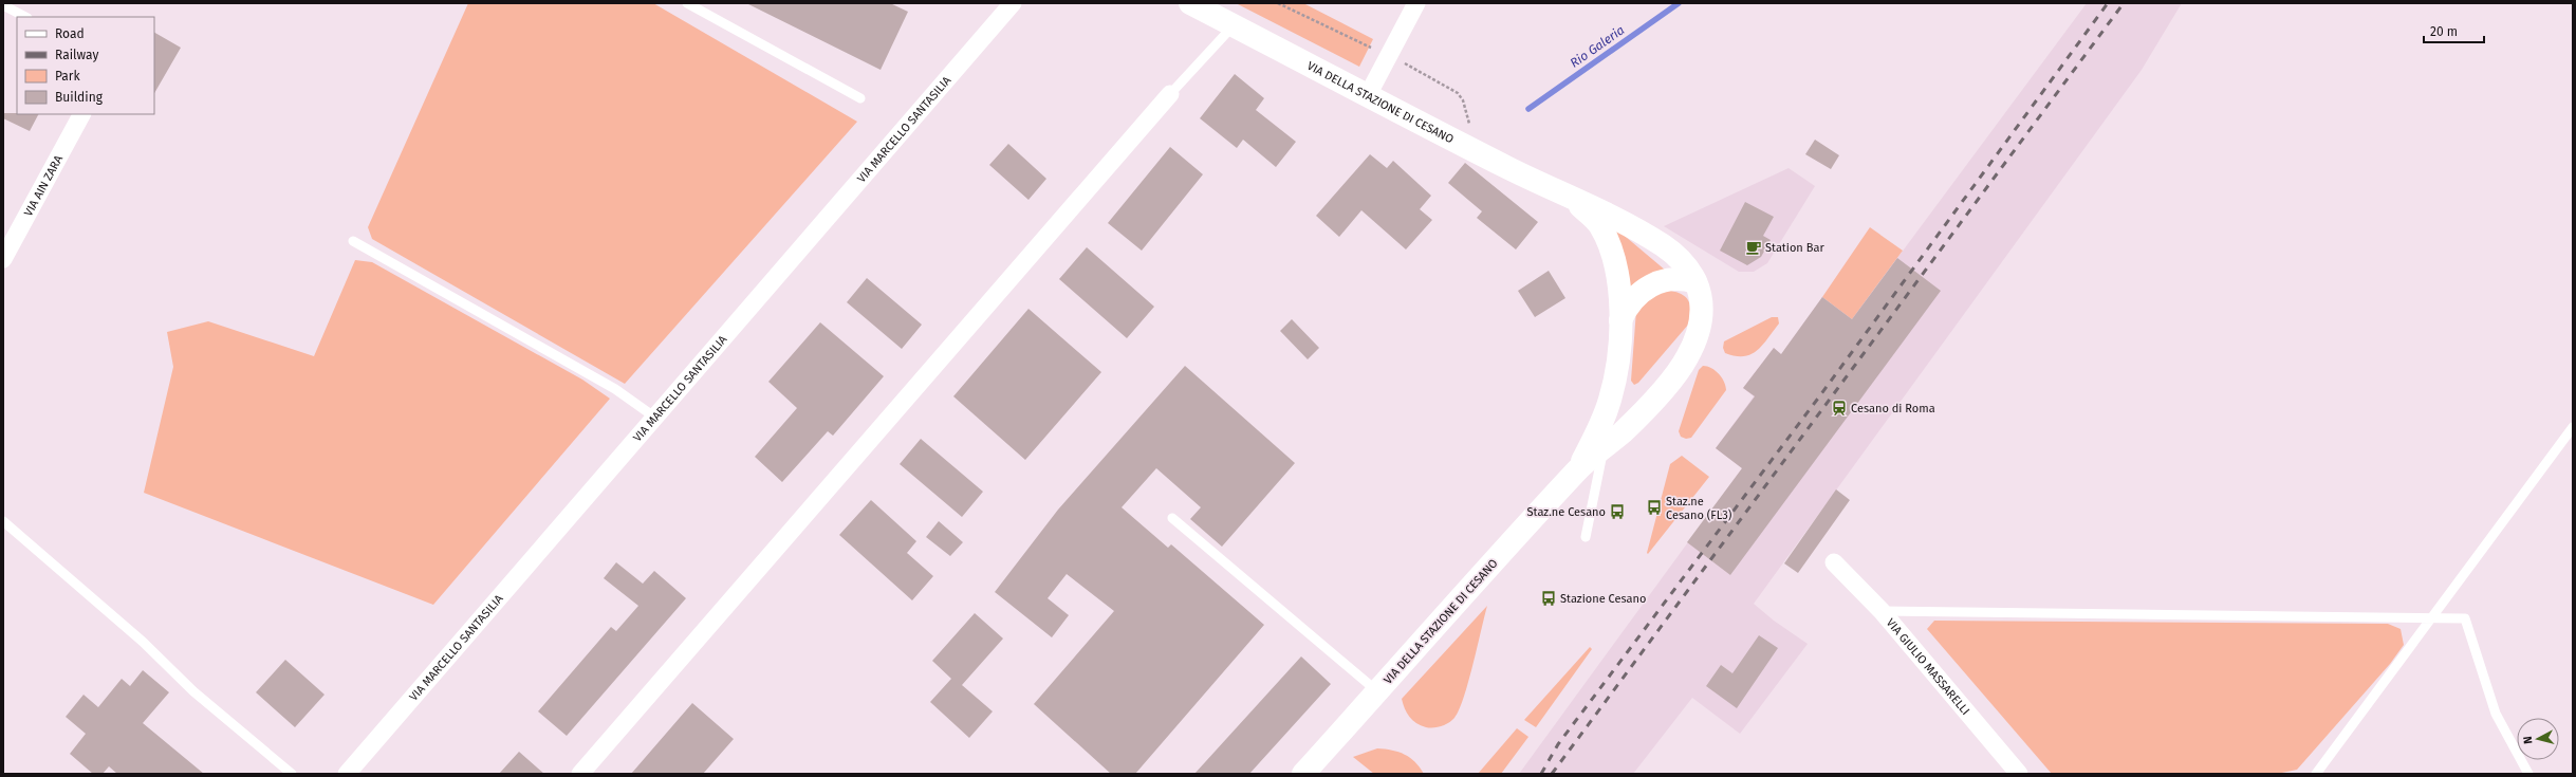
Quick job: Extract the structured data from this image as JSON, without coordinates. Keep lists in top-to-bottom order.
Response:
{
  "streets": {
    "street": [
      "VIA DELLA STAZIONE DI CESANO",
      "VIA MARCELLO SANTASILIA",
      "VIA AIN ZARA",
      "VIA GIULIO MASSARELLI"
    ]
  },
  "water": ["Rio Galeria"],
  "places": {
    "cafe": ["Station Bar"],
    "station": ["Cesano di Roma"],
    "bus stop": ["Staz.ne Cesano (FL3)", "Staz.ne Cesano", "Stazione Cesano"]
  },
  "legend": [
    "Road",
    "Railway",
    "Park",
    "Building"
  ],
  "scale_bar": "20 m",
  "north": "left"
}
